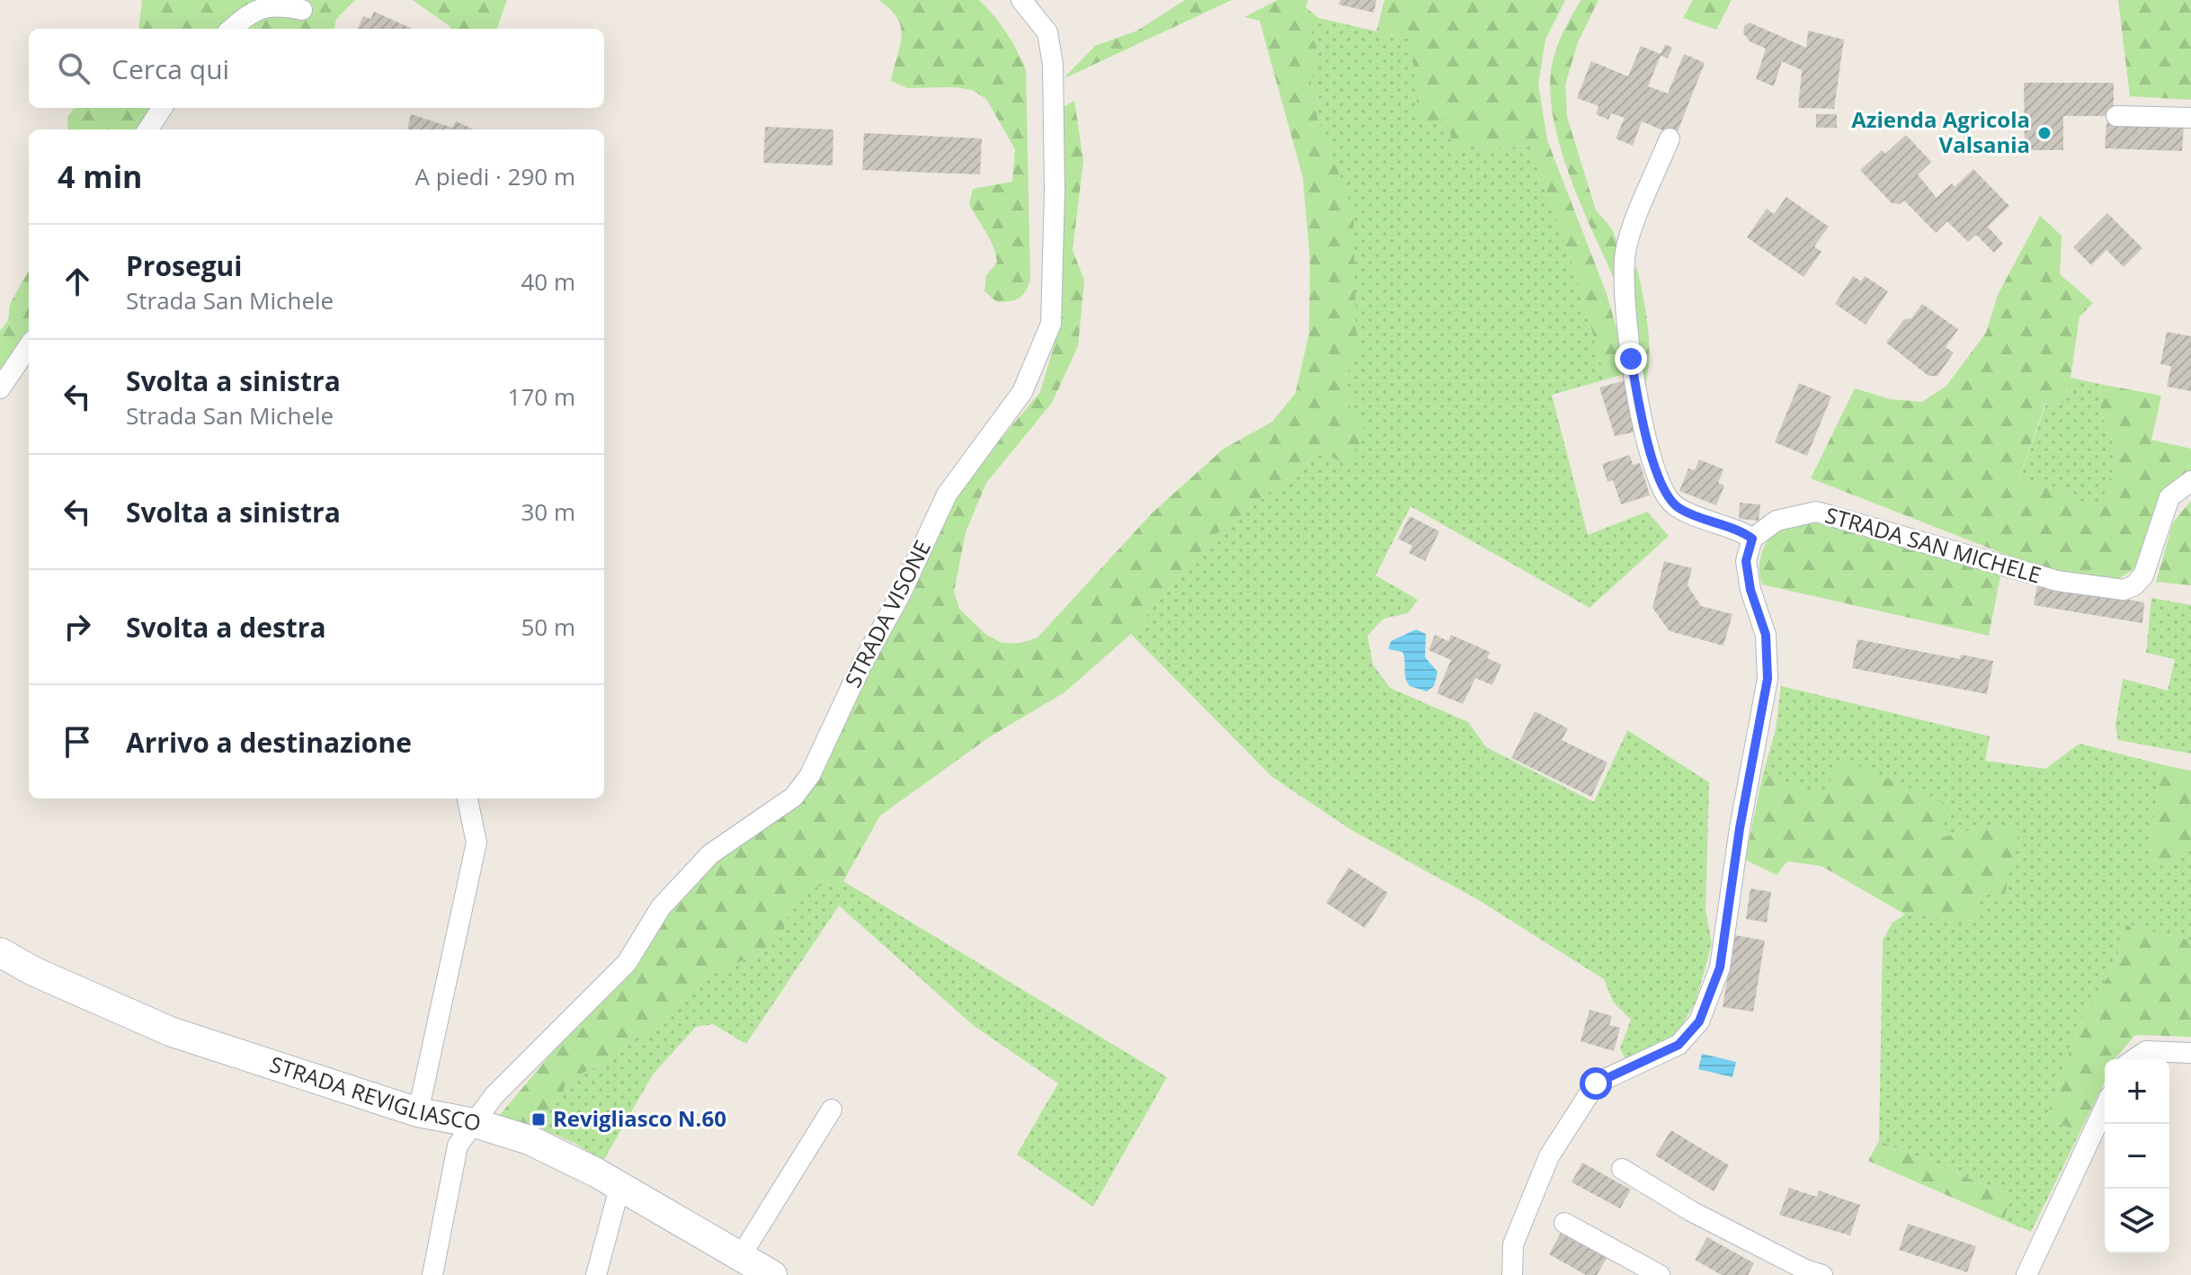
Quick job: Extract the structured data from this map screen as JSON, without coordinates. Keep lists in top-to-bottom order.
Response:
{
  "streets": {
    "street": ["STRADA SAN MICHELE", "STRADA VISONE", "STRADA REVIGLIASCO"]
  },
  "crossings": [
    ["STRADA VISONE", "STRADA REVIGLIASCO"]
  ],
  "places": {
    "other": ["Azienda Agricola Valsania"],
    "transit": ["Revigliasco N.60"]
  },
  "page": {
    "search": "Cerca qui",
    "heading": ["4 min", "A piedi · 290 m"],
    "list": [
      ["Prosegui", "Strada San Michele", "40 m"],
      ["Svolta a sinistra", "Strada San Michele", "170 m"],
      ["Svolta a sinistra", "30 m"],
      ["Svolta a destra", "50 m"],
      "Arrivo a destinazione"
    ],
    "map_buttons": ["+", "−"]
  }
}
